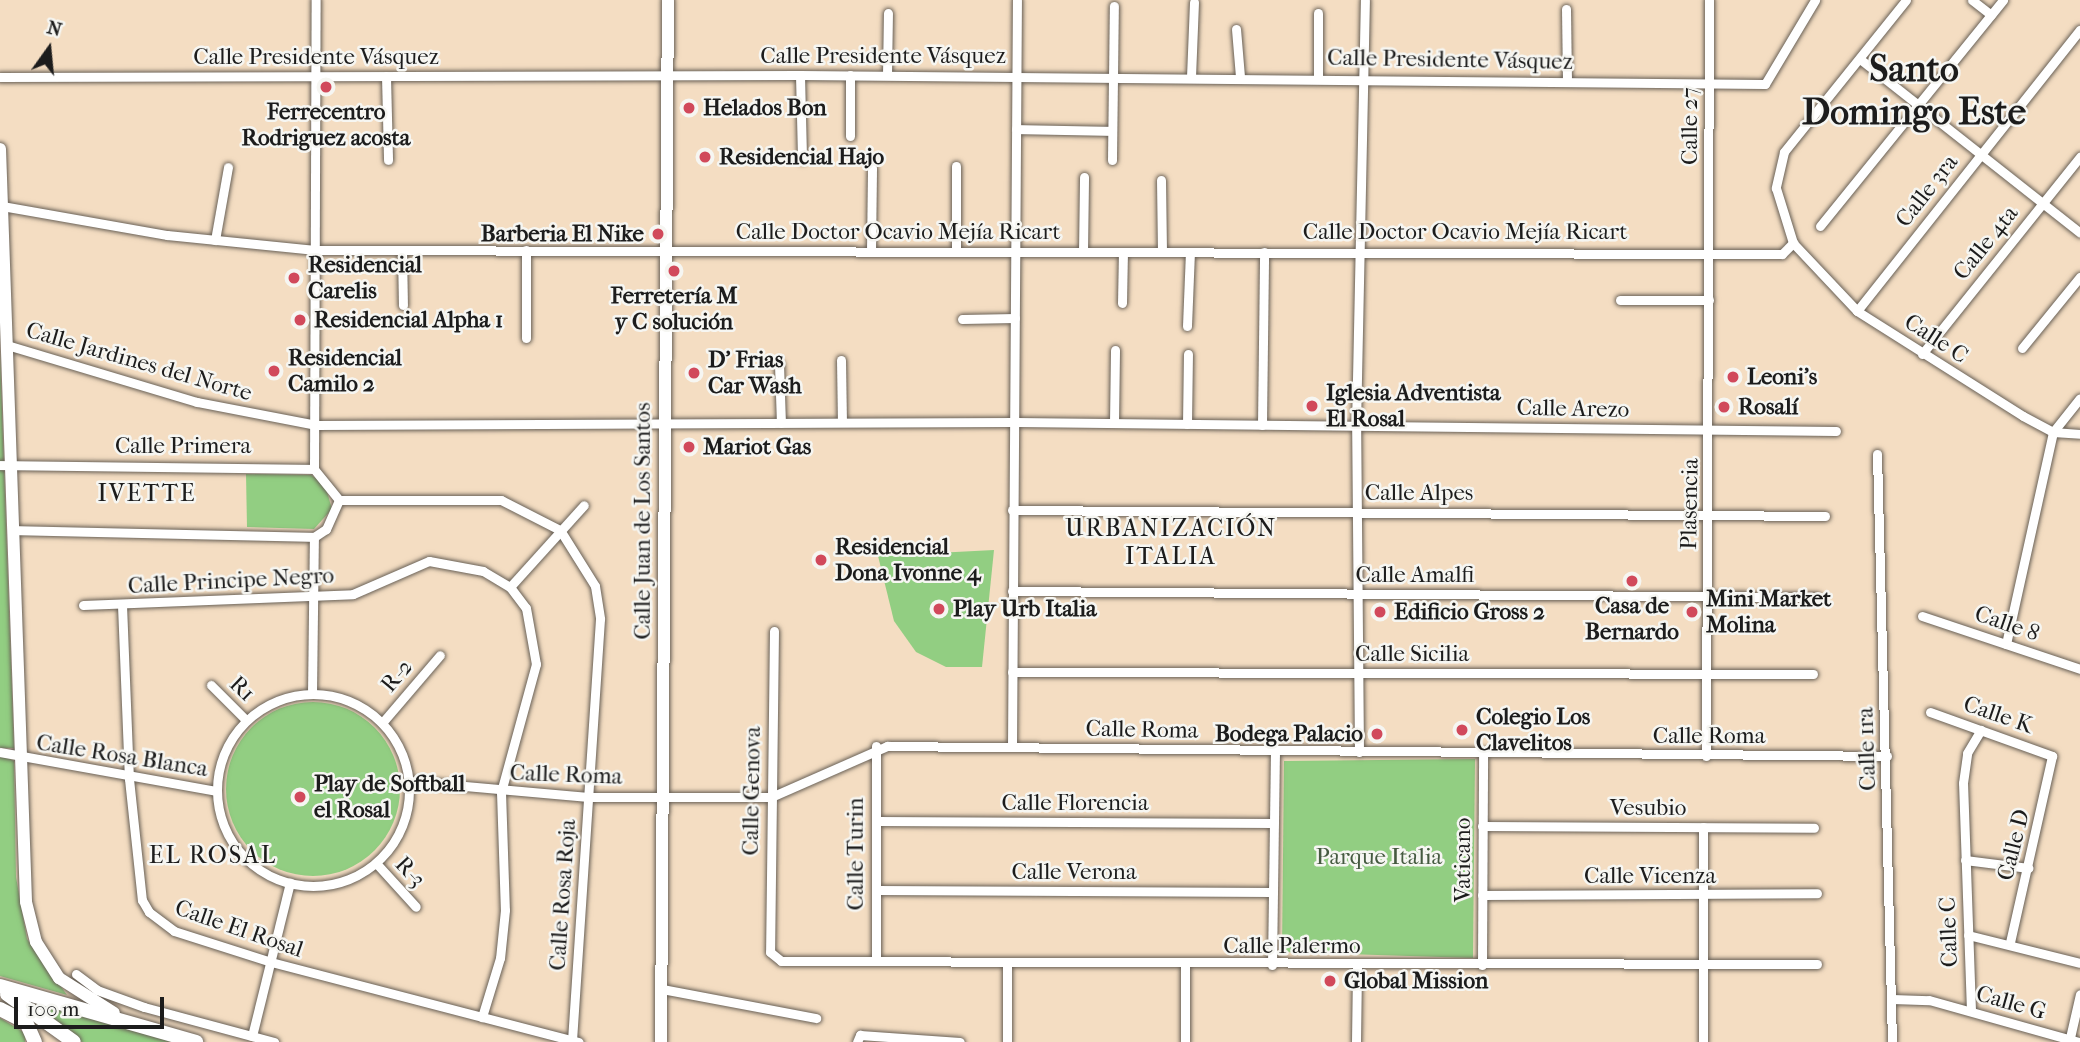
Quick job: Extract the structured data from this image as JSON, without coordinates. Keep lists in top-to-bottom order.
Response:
{
  "streets": {
    "street": [
      "Calle Presidente Vásquez",
      "Calle 27",
      "Calle 3ra",
      "Calle Doctor Ocavio Mejía Ricart",
      "Calle 4ta",
      "Calle C",
      "Calle Jardines del Norte",
      "Calle Arezo",
      "Calle Primera",
      "Calle Alpes",
      "Plasencia",
      "Calle Juan de Los Santos",
      "Calle Amalfi",
      "Calle Principe Negro",
      "Calle 8",
      "Calle Sicilia",
      "R-2",
      "R1",
      "Calle K",
      "Calle Roma",
      "Calle 1ra",
      "Calle Rosa Blanca",
      "Calle Genova",
      "Calle Florencia",
      "Vesubio",
      "Calle D",
      "Calle Turin",
      "Vaticano",
      "R-3",
      "Calle Verona",
      "Calle Vicenza",
      "Calle Rosa Roja",
      "Calle El Rosal",
      "Calle Palermo",
      "Calle G"
    ]
  },
  "crossings": [
    ["Calle Presidente Vásquez", "Calle 27"],
    ["Calle Presidente Vásquez", "Calle Juan de Los Santos"],
    ["Calle 27", "Calle Doctor Ocavio Mejía Ricart"],
    ["Calle 27", "Plasencia"],
    ["Calle 3ra", "Calle C"],
    ["Calle Doctor Ocavio Mejía Ricart", "Calle C"],
    ["Calle Doctor Ocavio Mejía Ricart", "Plasencia"],
    ["Calle Doctor Ocavio Mejía Ricart", "Calle Juan de Los Santos"],
    ["Calle 4ta", "Calle C"],
    ["Calle C", "Calle K"],
    ["Calle C", "Calle G"],
    ["Calle Jardines del Norte", "Calle Arezo"],
    ["Calle Jardines del Norte", "Calle Juan de Los Santos"],
    ["Calle Arezo", "Plasencia"],
    ["Calle Alpes", "Plasencia"],
    ["Plasencia", "Calle Amalfi"],
    ["Plasencia", "Calle Sicilia"],
    ["Plasencia", "Calle Roma"],
    ["Calle Juan de Los Santos", "Calle Roma"],
    ["Calle Principe Negro", "Calle El Rosal"],
    ["R-2", "R1"],
    ["R-2", "Calle Roma"],
    ["R-2", "Calle Rosa Blanca"],
    ["R-2", "R-3"],
    ["R1", "Calle Roma"],
    ["R1", "Calle Rosa Blanca"],
    ["R1", "R-3"],
    ["Calle K", "Calle D"],
    ["Calle Roma", "Calle 1ra"],
    ["Calle Roma", "Calle Rosa Blanca"],
    ["Calle Roma", "Calle Genova"],
    ["Calle Roma", "Calle Turin"],
    ["Calle Roma", "Vaticano"],
    ["Calle Roma", "R-3"],
    ["Calle Roma", "Calle Rosa Roja"],
    ["Calle 1ra", "Calle G"],
    ["Calle Rosa Blanca", "R-3"],
    ["Calle Rosa Blanca", "Calle El Rosal"],
    ["Calle Genova", "Calle Palermo"],
    ["Calle Florencia", "Calle Turin"],
    ["Vesubio", "Vaticano"],
    ["Calle Turin", "Calle Verona"],
    ["Calle Turin", "Calle Palermo"],
    ["Vaticano", "Calle Vicenza"],
    ["Vaticano", "Calle Palermo"],
    ["Calle Rosa Roja", "Calle El Rosal"]
  ],
  "districts": [
    "Santo Domingo Este",
    "IVETTE",
    "URBANIZACIÓN ITALIA",
    "EL ROSAL"
  ],
  "parks": ["Parque Italia"],
  "places": [
    "Ferrecentro Rodriguez acosta",
    "Helados Bon",
    "Residencial Hajo",
    "Barberia El Nike",
    "Ferretería M y C solución",
    "Residencial Carelis",
    "Residencial Alpha 1",
    "Residencial Camilo 2",
    "D' Frias Car Wash",
    "Leoni's",
    "Iglesia Adventista El Rosal",
    "Rosalí",
    "Mariot Gas",
    "Residencial Dona Ivonne 4",
    "Casa de Bernardo",
    "Play Urb Italia",
    "Edificio Gross 2",
    "Mini Market Molina",
    "Colegio Los Clavelitos",
    "Bodega Palacio",
    "Play de Softball el Rosal",
    "Global Mission"
  ],
  "scale_bar": "100 m",
  "north": "top"
}
